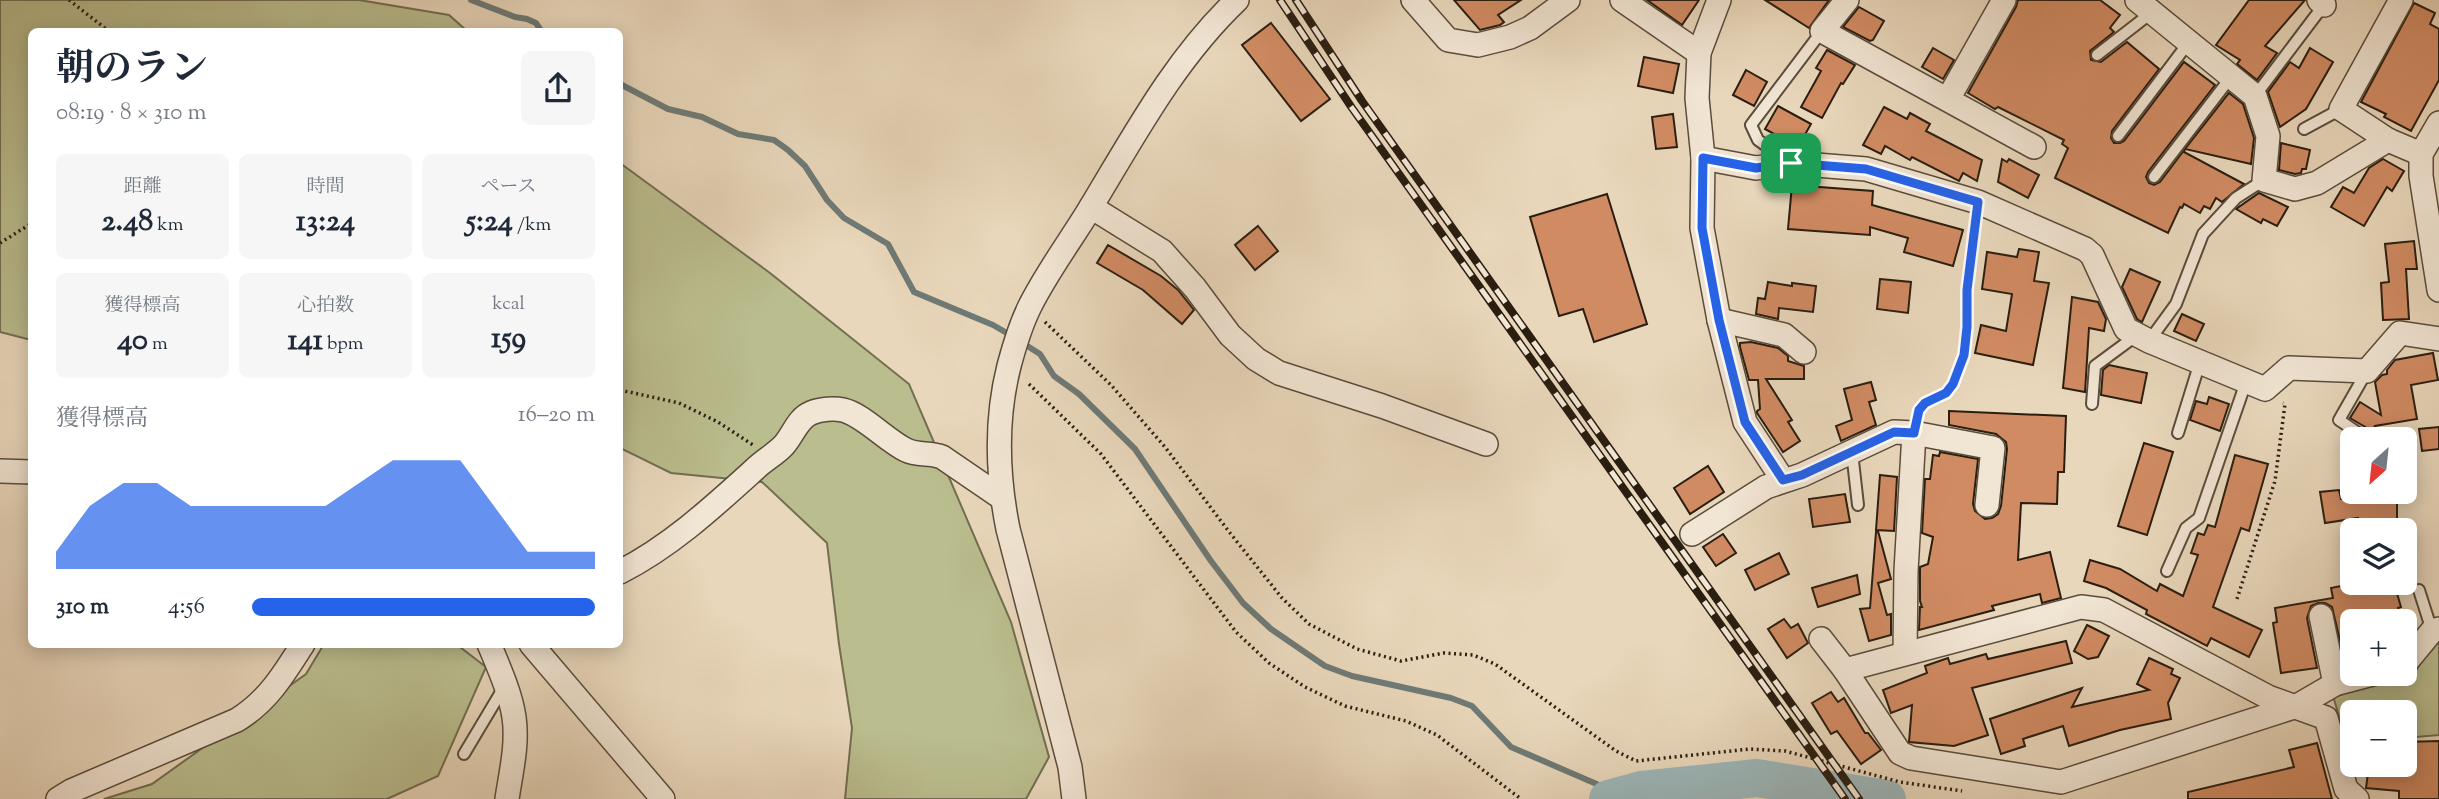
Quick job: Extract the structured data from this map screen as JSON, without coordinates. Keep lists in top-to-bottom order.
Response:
{
  "north": "bottom left",
  "page": {
    "heading": ["朝のラン", "08:19 · 8 × 310 m"],
    "stats": [
      ["距離", "2.48 km"],
      ["時間", "13:24"],
      ["ペース", "5:24 /km"],
      ["獲得標高", "40 m"],
      ["心拍数", "141 bpm"],
      ["kcal", "159"]
    ],
    "chart": ["獲得標高", "16–20 m"],
    "map_buttons": ["+", "−"],
    "list": [
      {
        "name": "310 m",
        "note": "4:56"
      }
    ]
  }
}
